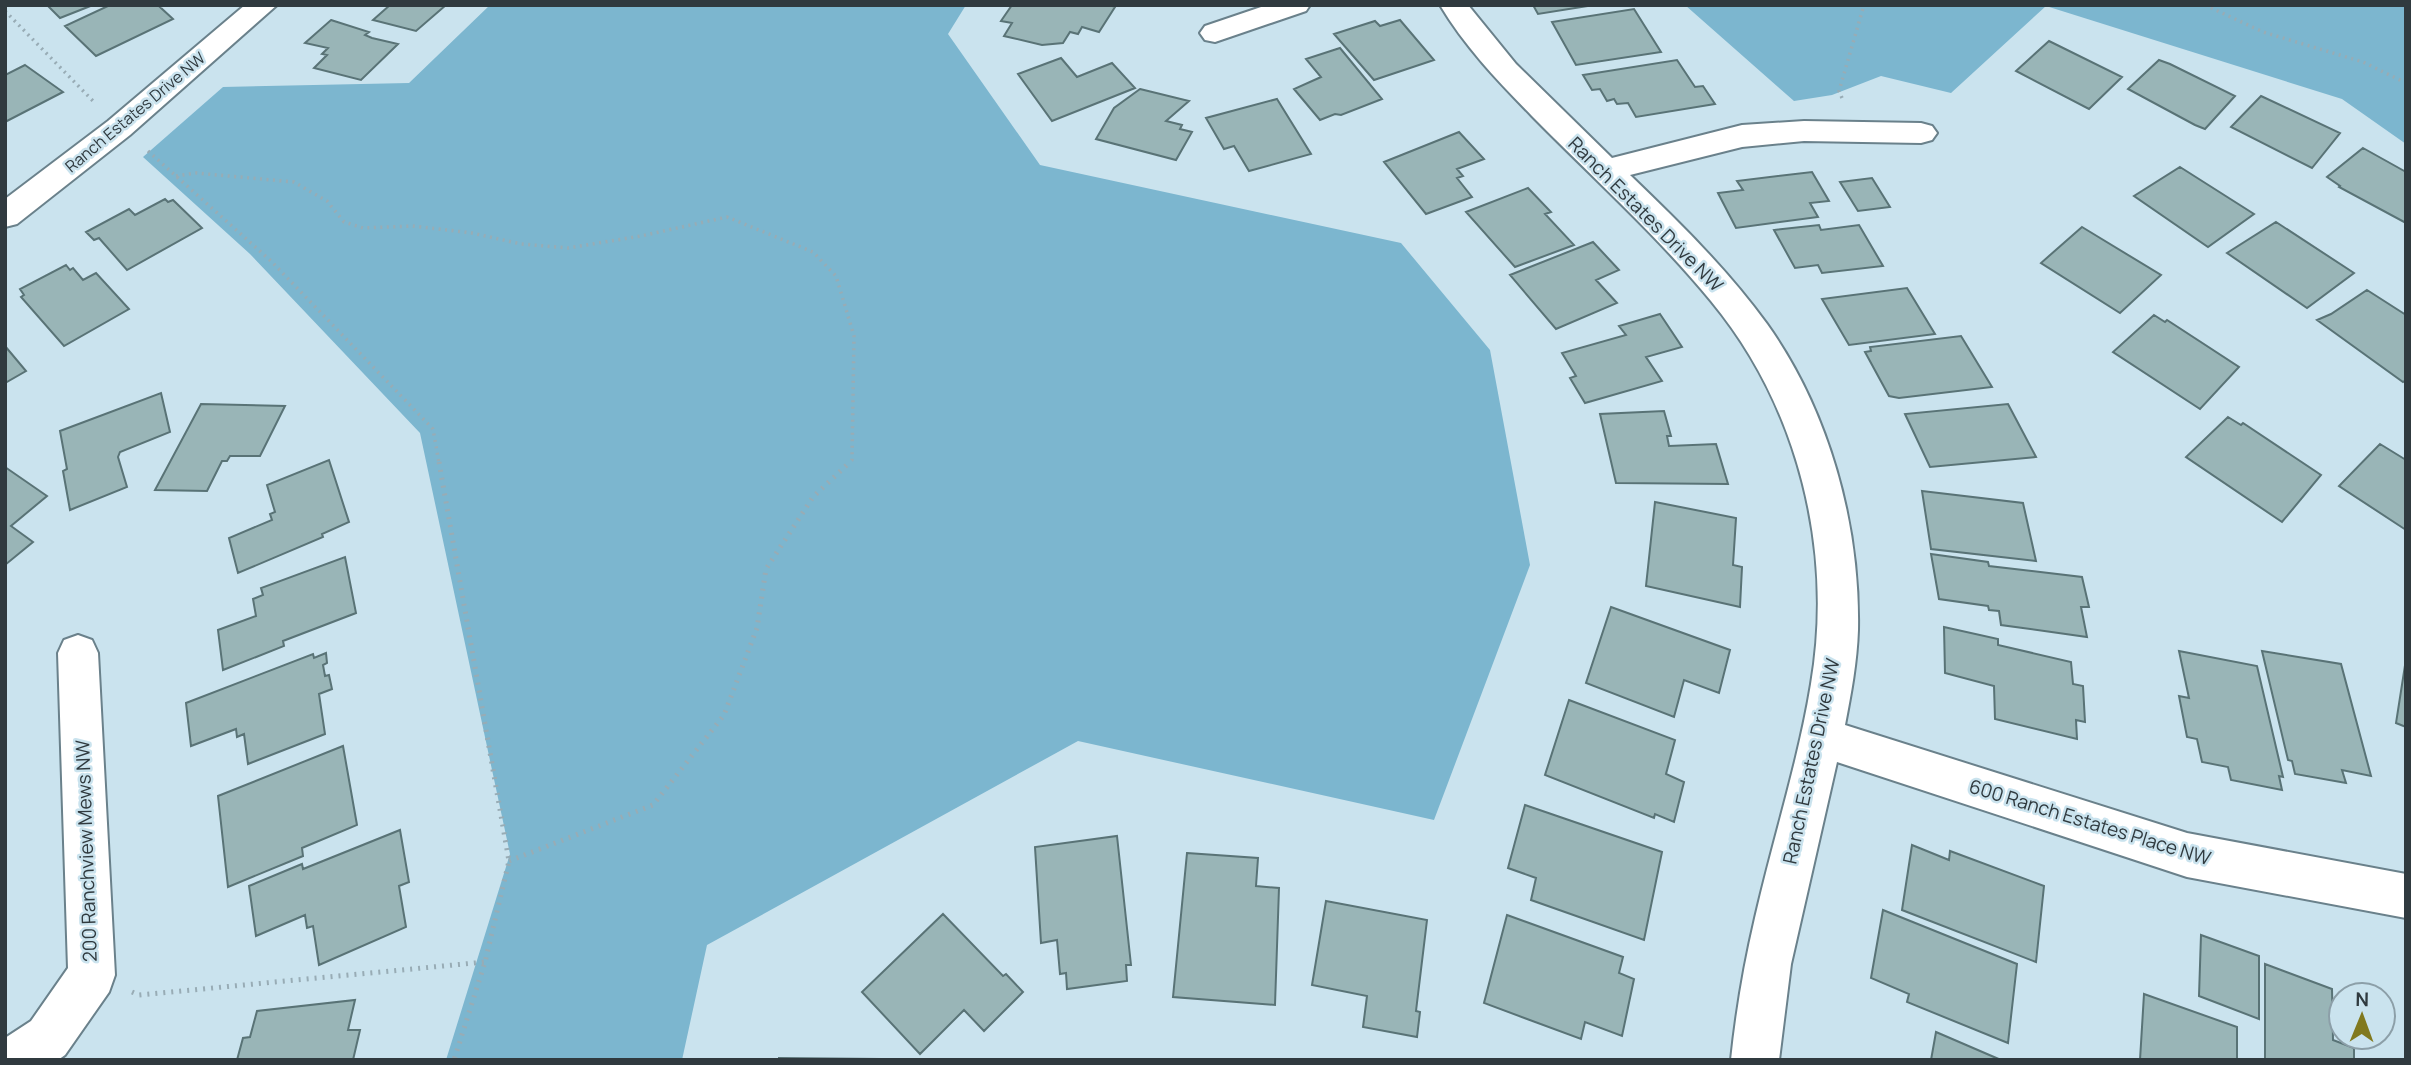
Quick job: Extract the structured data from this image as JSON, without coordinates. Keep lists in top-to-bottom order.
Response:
{
  "streets": {
    "street": ["Ranch Estates Drive NW", "600 Ranch Estates Place NW", "200 Ranchview Mews NW"]
  },
  "crossings": [
    ["Ranch Estates Drive NW", "600 Ranch Estates Place NW"]
  ],
  "north": "top"
}
